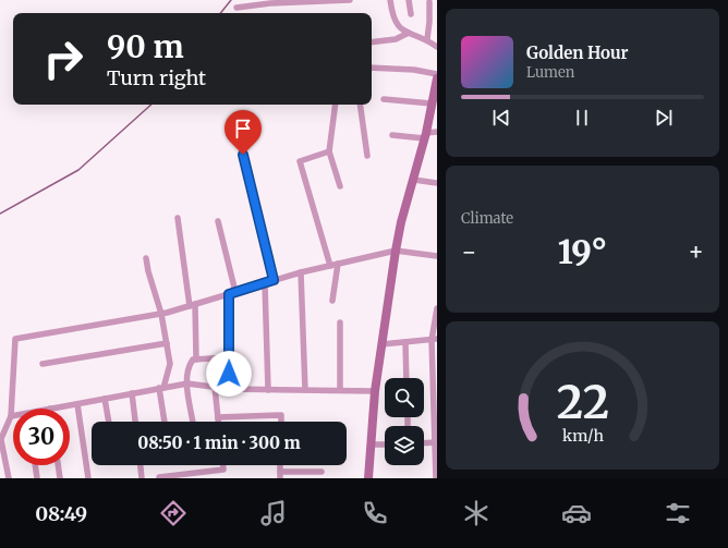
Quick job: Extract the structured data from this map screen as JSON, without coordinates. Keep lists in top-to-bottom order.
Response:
{
  "page": {
    "turn": ["90 m", "Turn right"],
    "song": ["Golden Hour", "Lumen"],
    "tile": "Climate",
    "heat": ["−", "19°", "+"],
    "limit": "30",
    "trip": "08:50 · 1 min · 300 m",
    "tabs": "08:49",
    "gauge": ["22", "km/h"]
  }
}
